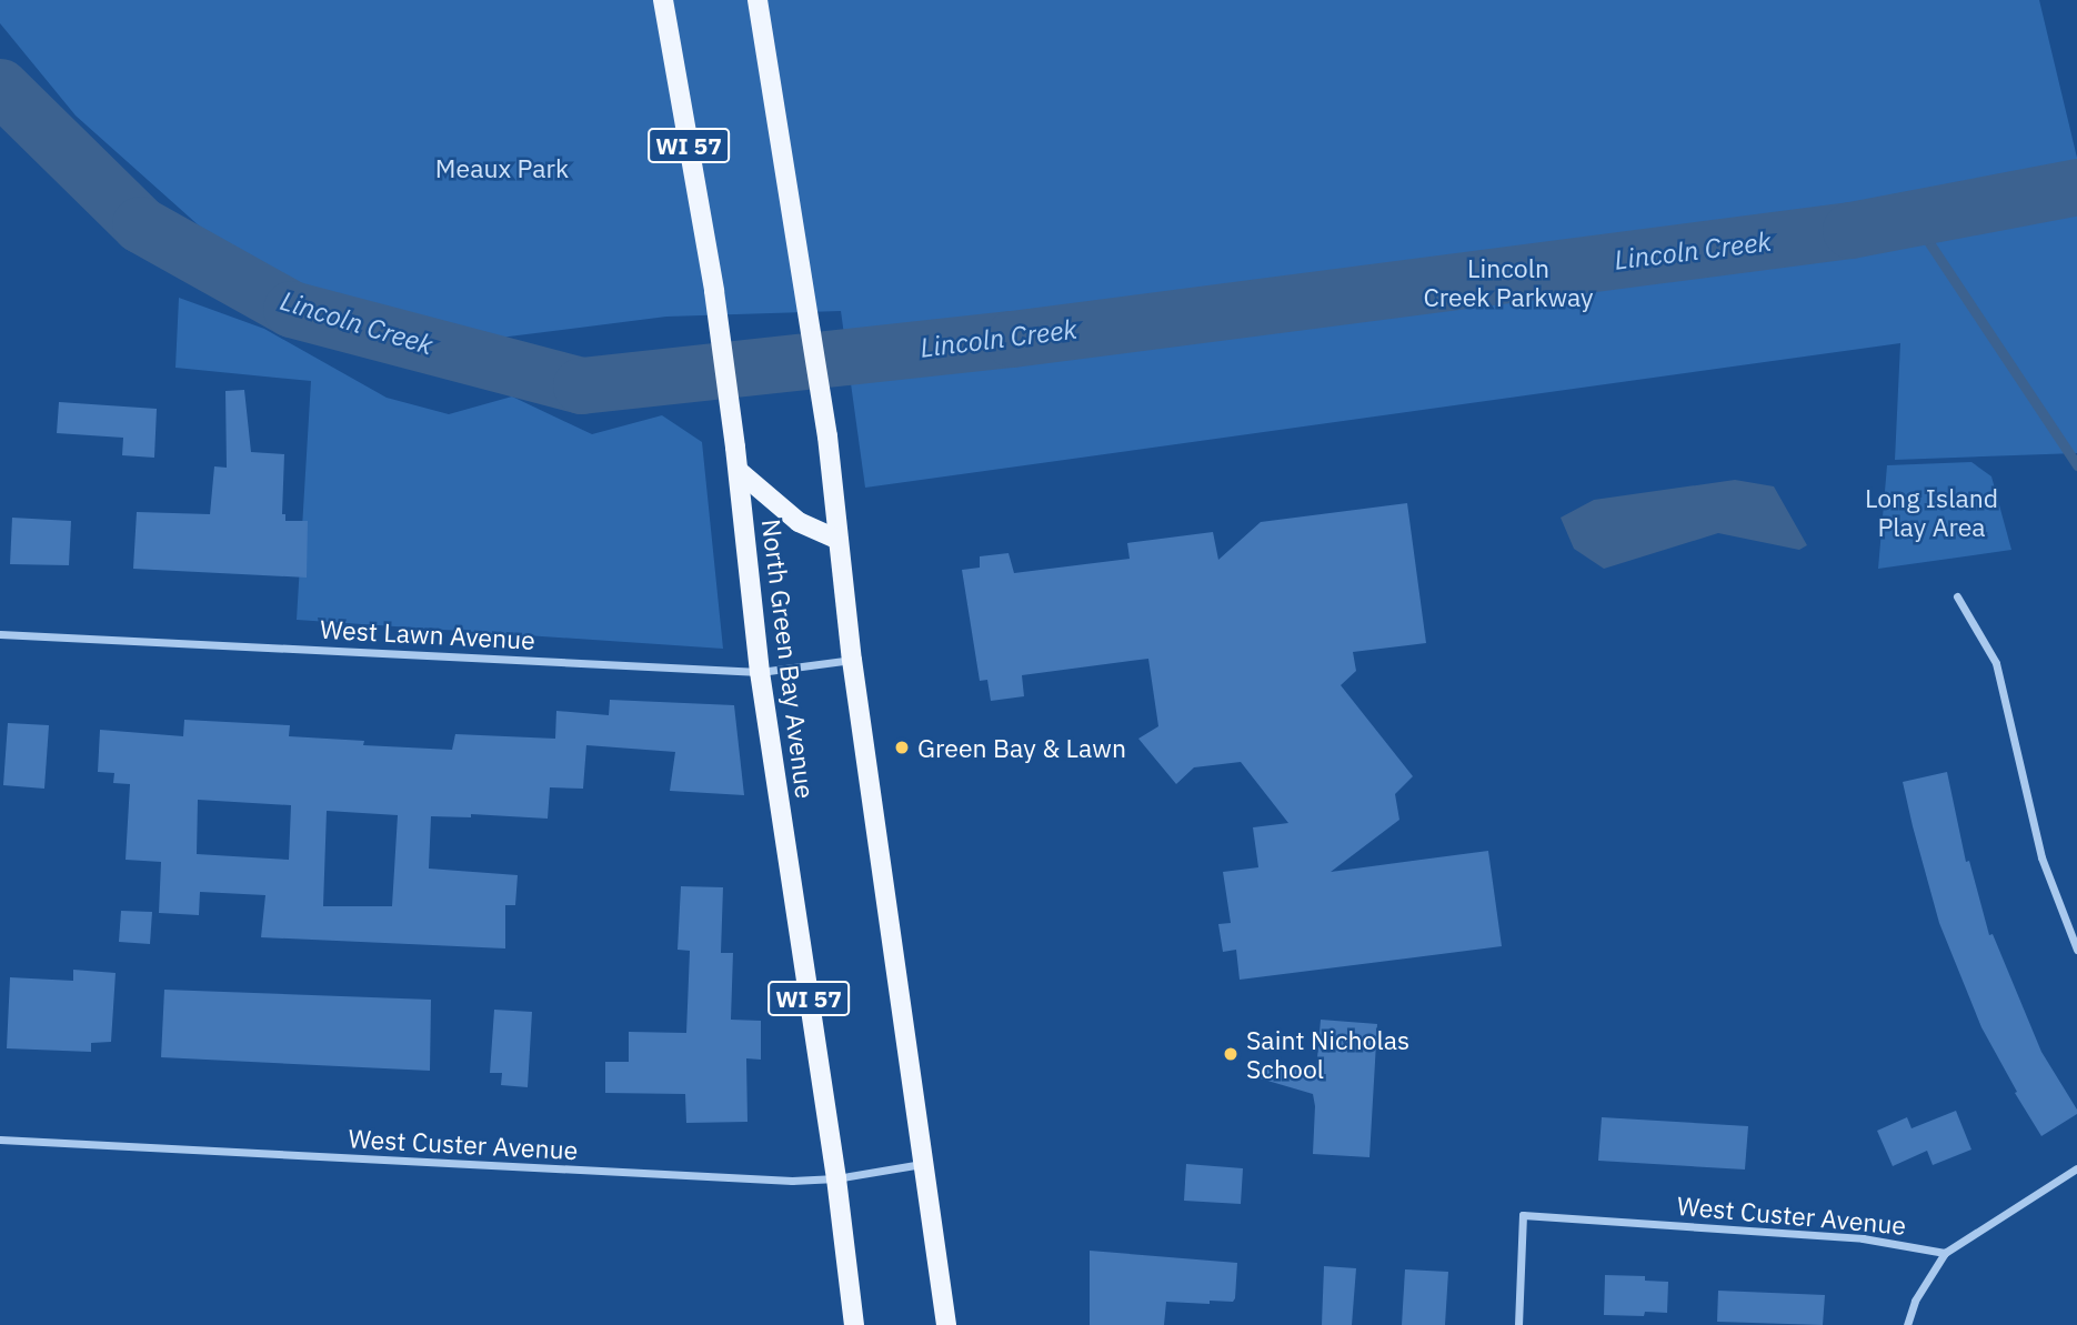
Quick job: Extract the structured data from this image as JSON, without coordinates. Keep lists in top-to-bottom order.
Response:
{
  "streets": {
    "main road": ["WI 57", "North Green Bay Avenue"],
    "street": ["West Lawn Avenue", "West Custer Avenue"]
  },
  "crossings": [
    ["West Lawn Avenue", "North Green Bay Avenue"],
    ["North Green Bay Avenue", "West Custer Avenue"]
  ],
  "water": ["Lincoln Creek"],
  "parks": ["Meaux Park", "Lincoln Creek Parkway", "Long Island Play Area"],
  "places": ["Green Bay & Lawn", "Saint Nicholas School"]
}
